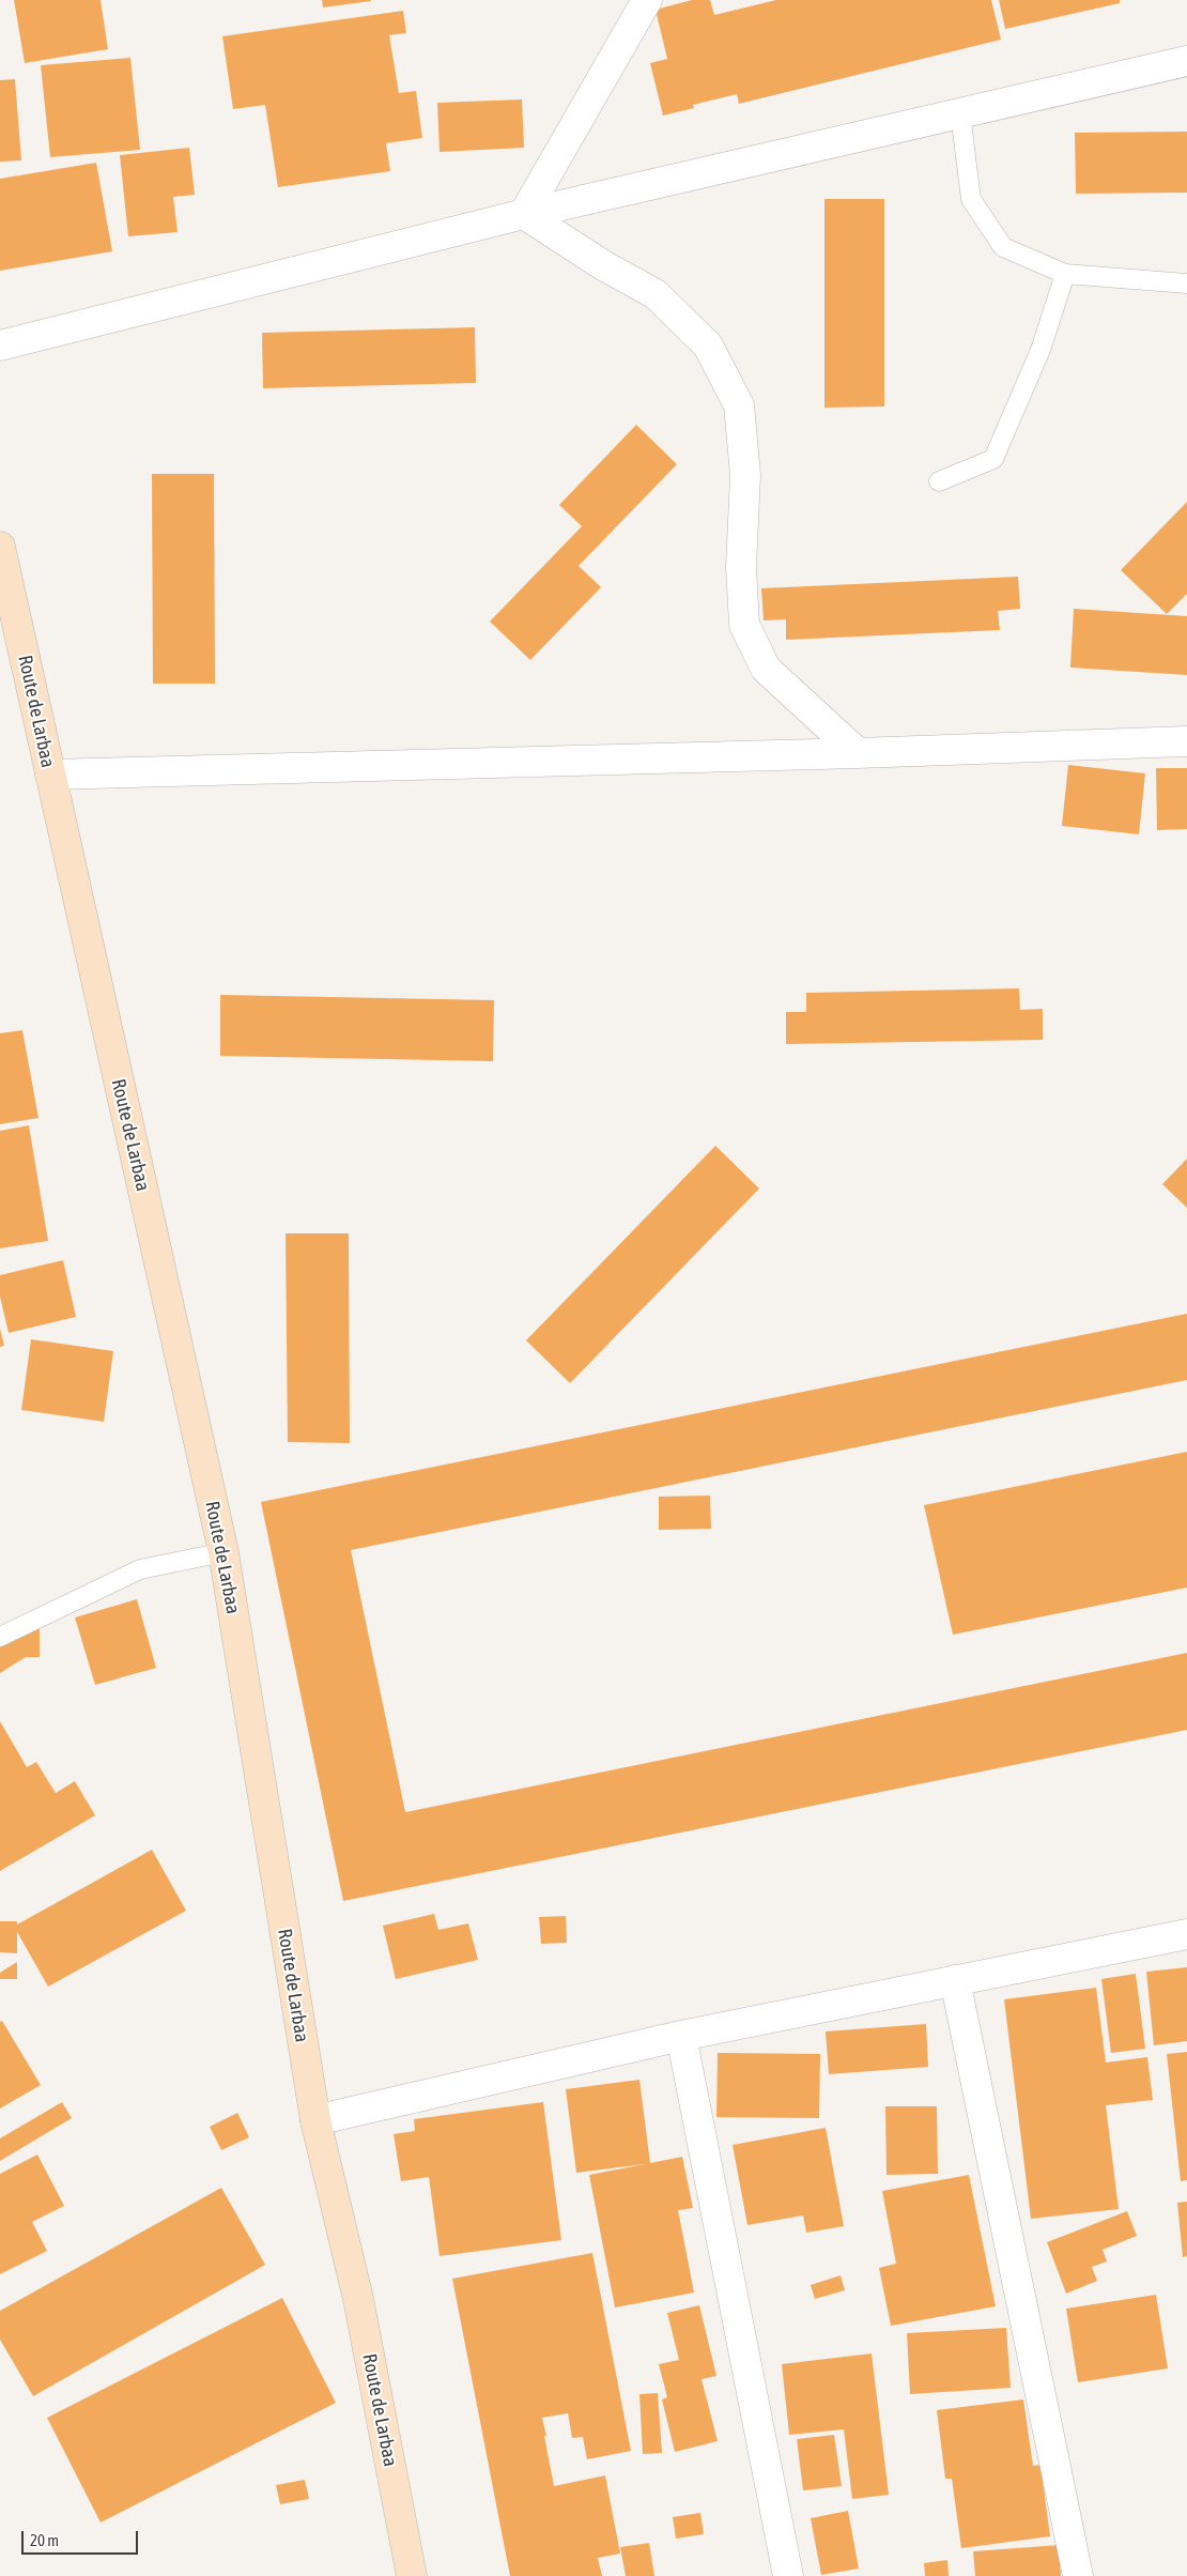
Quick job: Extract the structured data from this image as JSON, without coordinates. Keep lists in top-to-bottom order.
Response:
{
  "streets": {
    "main road": ["Route de Larbaa"]
  },
  "scale_bar": "20 m"
}
